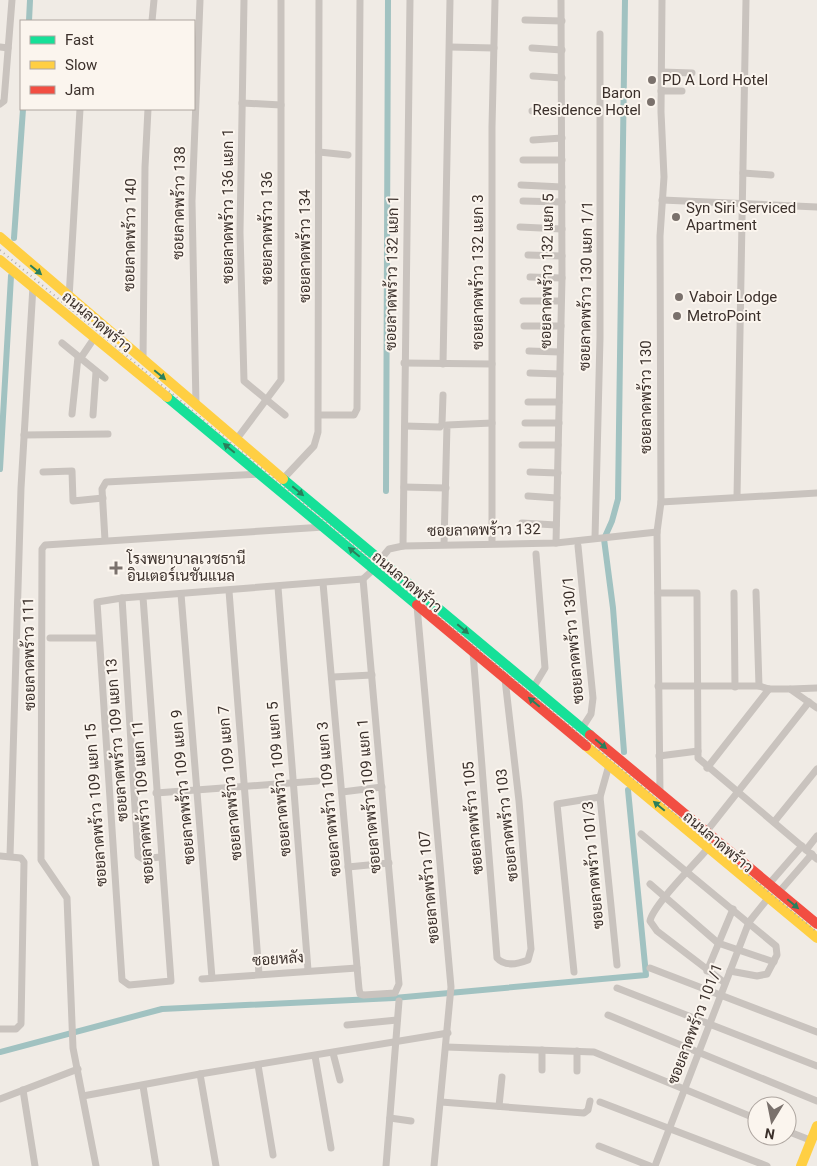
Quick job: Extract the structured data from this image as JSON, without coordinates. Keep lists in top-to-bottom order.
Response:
{
  "streets": {
    "main road": ["ถนนลาดพร้าว"],
    "street": [
      "ซอยลาดพร้าว 138",
      "ซอยลาดพร้าว 136 แยก 1",
      "ซอยลาดพร้าว 136",
      "ซอยลาดพร้าว 140",
      "ซอยลาดพร้าว 134",
      "ซอยลาดพร้าว 132 แยก 5",
      "ซอยลาดพร้าว 132 แยก 3",
      "ซอยลาดพร้าว 132 แยก 1",
      "ซอยลาดพร้าว 130 แยก 1/1",
      "ซอยลาดพร้าว 130",
      "ซอยลาดพร้าว 132",
      "ซอยลาดพร้าว 130/1",
      "ซอยลาดพร้าว 111",
      "ซอยลาดพร้าว 109 แยก 13",
      "ซอยลาดพร้าว 109 แยก 5",
      "ซอยลาดพร้าว 109 แยก 7",
      "ซอยลาดพร้าว 109 แยก 9",
      "ซอยลาดพร้าว 109 แยก 1",
      "ซอยลาดพร้าว 109 แยก 3",
      "ซอยลาดพร้าว 109 แยก 11",
      "ซอยลาดพร้าว 109 แยก 15",
      "ซอยลาดพร้าว 105",
      "ซอยลาดพร้าว 103",
      "ซอยลาดพร้าว 101/3",
      "ซอยลาดพร้าว 107",
      "ซอยหลัง",
      "ซอยลาดพร้าว 101/1"
    ]
  },
  "crossings": [
    ["ซอยลาดพร้าว 138", "ถนนลาดพร้าว"],
    ["ซอยลาดพร้าว 136 แยก 1", "ซอยลาดพร้าว 136"],
    ["ซอยลาดพร้าว 136", "ถนนลาดพร้าว"],
    ["ซอยลาดพร้าว 140", "ถนนลาดพร้าว"],
    ["ซอยลาดพร้าว 134", "ถนนลาดพร้าว"],
    ["ซอยลาดพร้าว 132 แยก 5", "ซอยลาดพร้าว 132"],
    ["ซอยลาดพร้าว 132 แยก 3", "ซอยลาดพร้าว 132"],
    ["ซอยลาดพร้าว 132 แยก 1", "ซอยลาดพร้าว 132"],
    ["ซอยลาดพร้าว 130 แยก 1/1", "ซอยลาดพร้าว 132"],
    ["ถนนลาดพร้าว", "ซอยลาดพร้าว 130"],
    ["ถนนลาดพร้าว", "ซอยลาดพร้าว 132"],
    ["ถนนลาดพร้าว", "ซอยลาดพร้าว 130/1"],
    ["ถนนลาดพร้าว", "ซอยลาดพร้าว 111"],
    ["ถนนลาดพร้าว", "ซอยลาดพร้าว 105"],
    ["ถนนลาดพร้าว", "ซอยลาดพร้าว 103"],
    ["ถนนลาดพร้าว", "ซอยลาดพร้าว 101/3"],
    ["ถนนลาดพร้าว", "ซอยลาดพร้าว 107"],
    ["ถนนลาดพร้าว", "ซอยลาดพร้าว 101/1"],
    ["ซอยลาดพร้าว 130", "ซอยลาดพร้าว 132"],
    ["ซอยลาดพร้าว 132", "ซอยลาดพร้าว 109 แยก 1"],
    ["ซอยลาดพร้าว 109 แยก 13", "ซอยลาดพร้าว 109 แยก 11"],
    ["ซอยลาดพร้าว 109 แยก 13", "ซอยลาดพร้าว 109 แยก 15"],
    ["ซอยลาดพร้าว 109 แยก 5", "ซอยหลัง"],
    ["ซอยลาดพร้าว 109 แยก 7", "ซอยหลัง"],
    ["ซอยลาดพร้าว 109 แยก 9", "ซอยหลัง"],
    ["ซอยลาดพร้าว 109 แยก 1", "ซอยลาดพร้าว 109 แยก 3"],
    ["ซอยลาดพร้าว 109 แยก 3", "ซอยหลัง"],
    ["ซอยลาดพร้าว 109 แยก 11", "ซอยลาดพร้าว 109 แยก 15"],
    ["ซอยลาดพร้าว 105", "ซอยลาดพร้าว 103"]
  ],
  "places": {
    "other": [
      "PD A Lord Hotel",
      "Baron Residence Hotel",
      "Syn Siri Serviced Apartment",
      "Vaboir Lodge",
      "MetroPoint"
    ],
    "health": ["โรงพยาบาลเวชธานี อินเตอร์เนชันแนล"]
  },
  "legend": ["Fast", "Slow", "Jam"],
  "north": "bottom"
}
